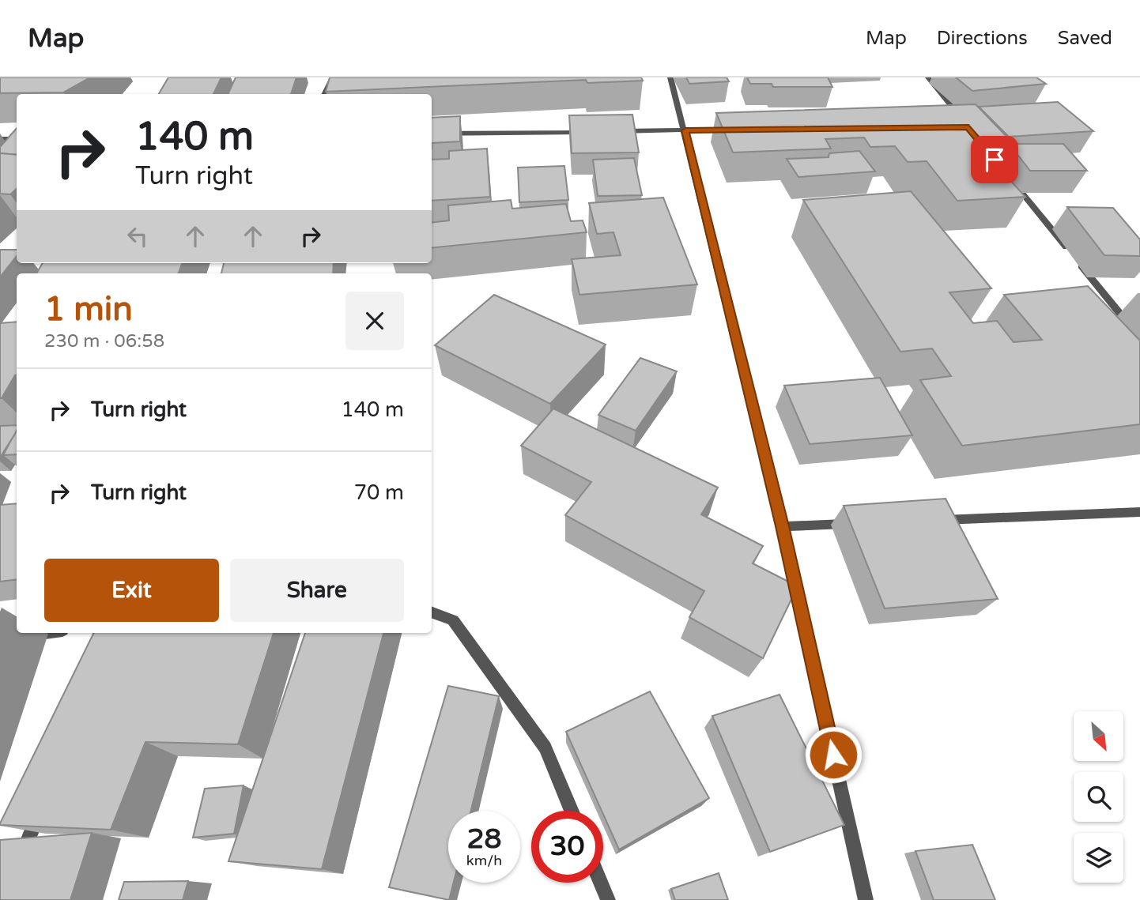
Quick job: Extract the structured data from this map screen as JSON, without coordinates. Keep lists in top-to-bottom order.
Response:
{
  "north": "bottom right",
  "page": {
    "header": "Map",
    "nav": ["Map", "Directions", "Saved"],
    "turn": ["140 m", "Turn right"],
    "heading": ["1 min", "230 m · 06:58"],
    "list": [
      {
        "name": "Turn right",
        "value": "140 m"
      },
      {
        "name": "Turn right",
        "value": "70 m"
      }
    ],
    "buttons": ["Exit", "Share"],
    "speed": "28 km/h",
    "limit": "30"
  }
}
